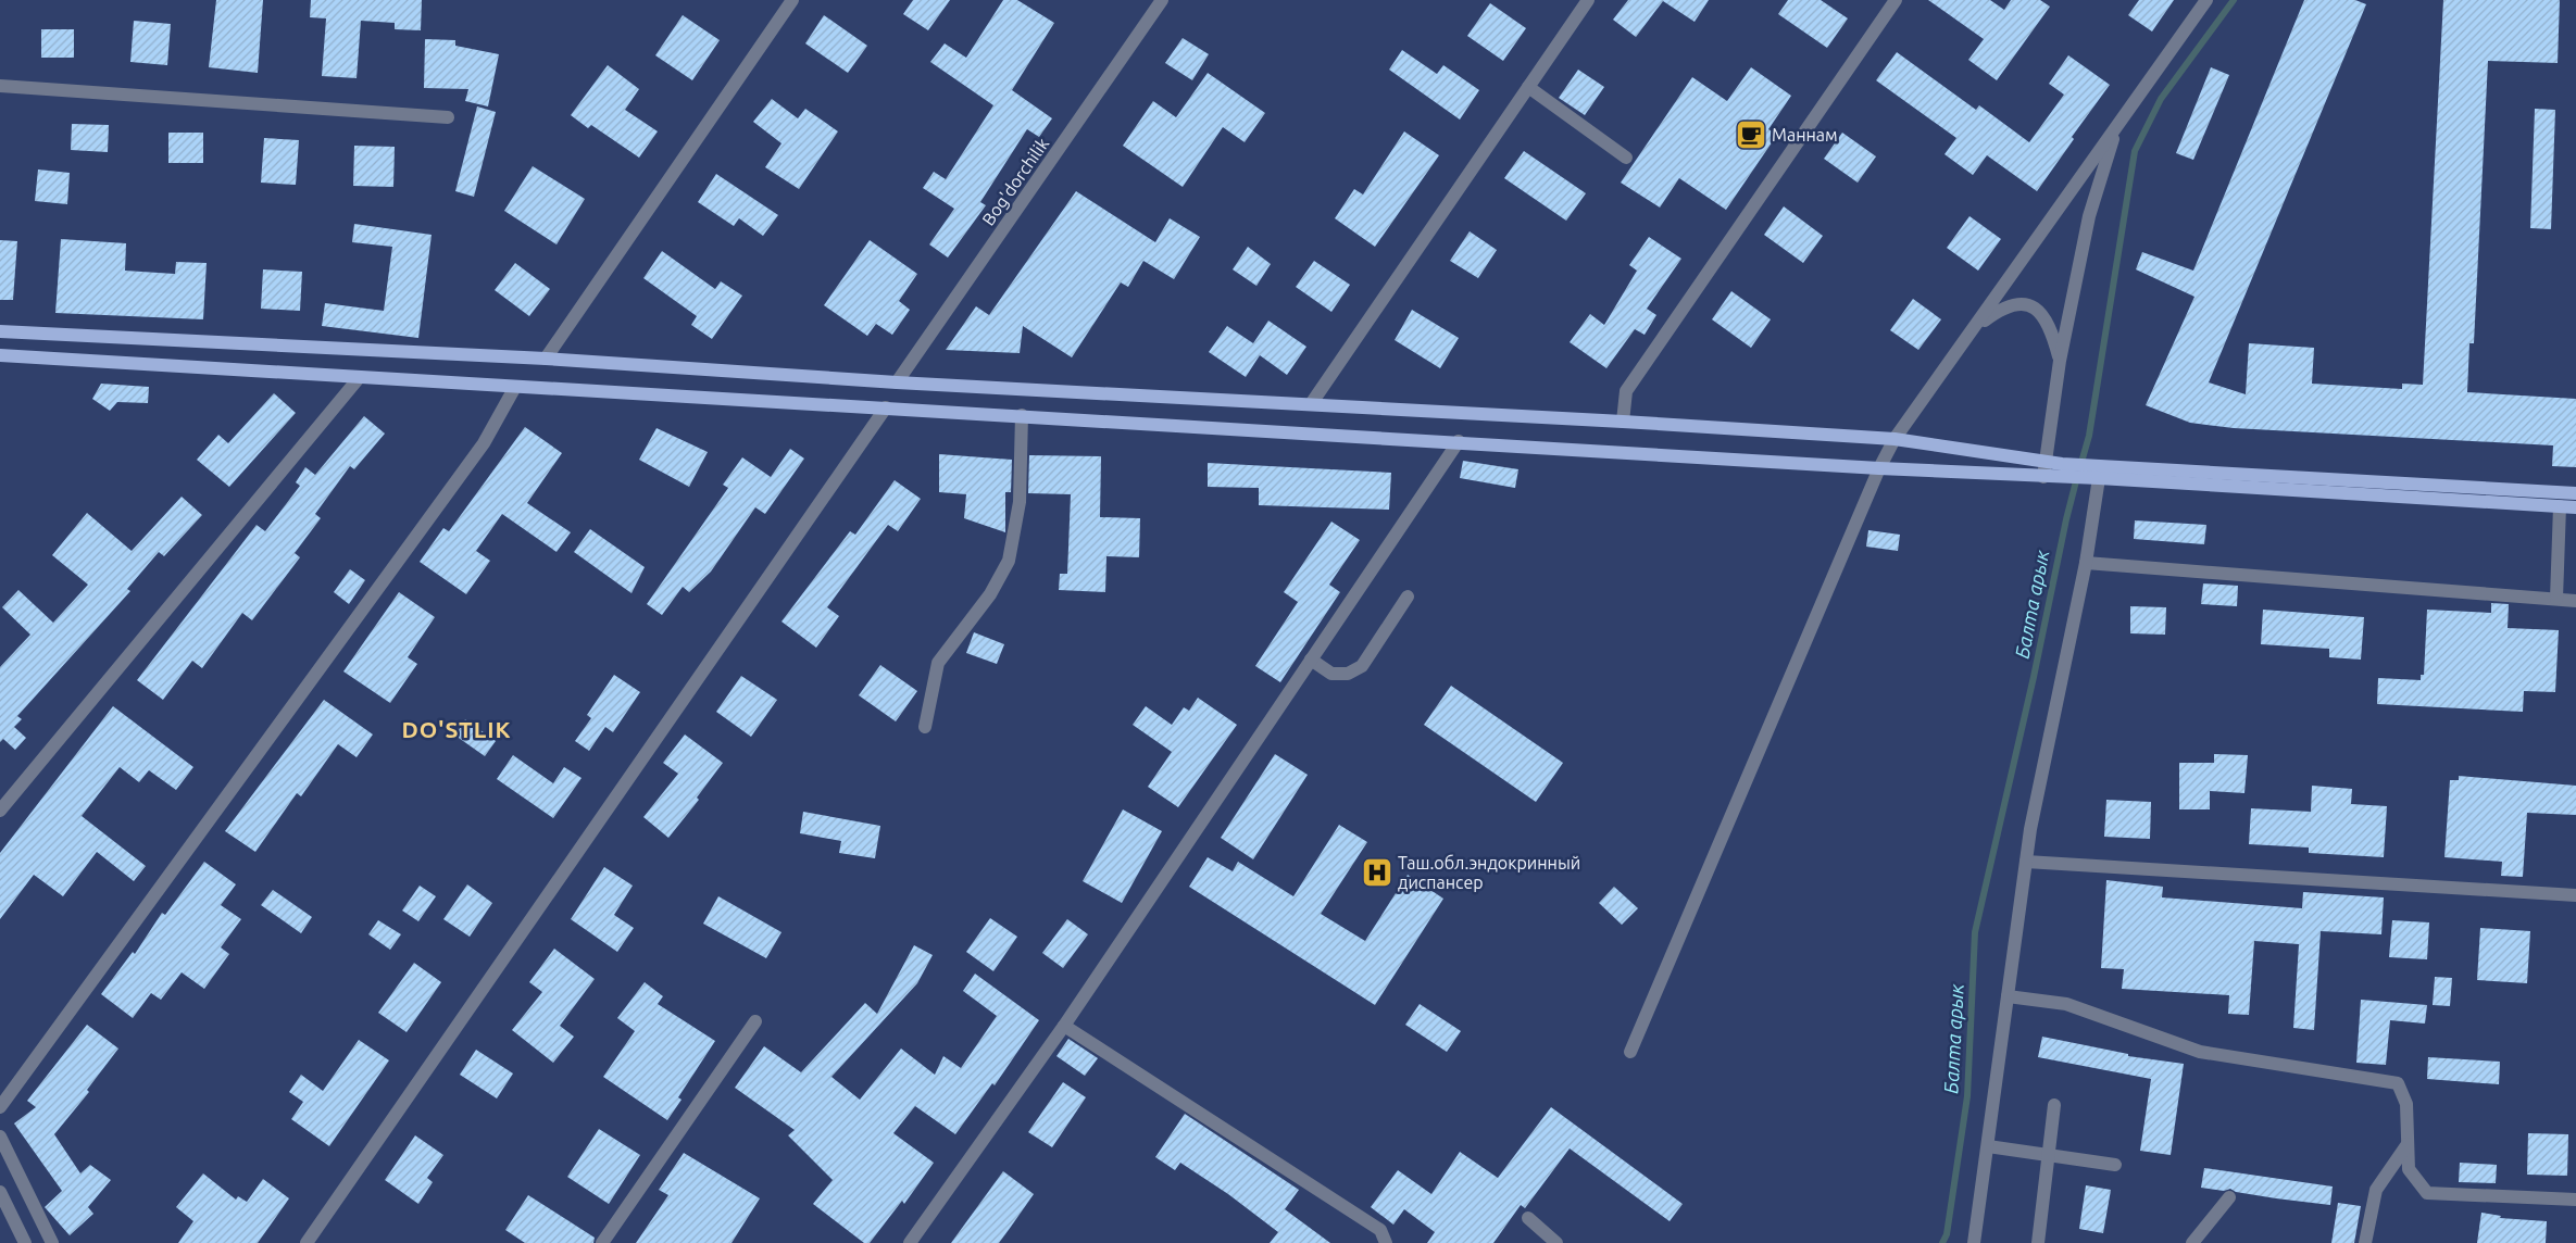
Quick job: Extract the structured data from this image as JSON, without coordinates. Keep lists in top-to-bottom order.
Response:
{
  "streets": {
    "street": ["Bog'dorchilik"]
  },
  "districts": ["DO'STLIK"],
  "water": ["Балта арык"],
  "places": {
    "cafe": ["Маннам"],
    "hospital": ["Таш.обл.эндокринный диспансер"]
  }
}
